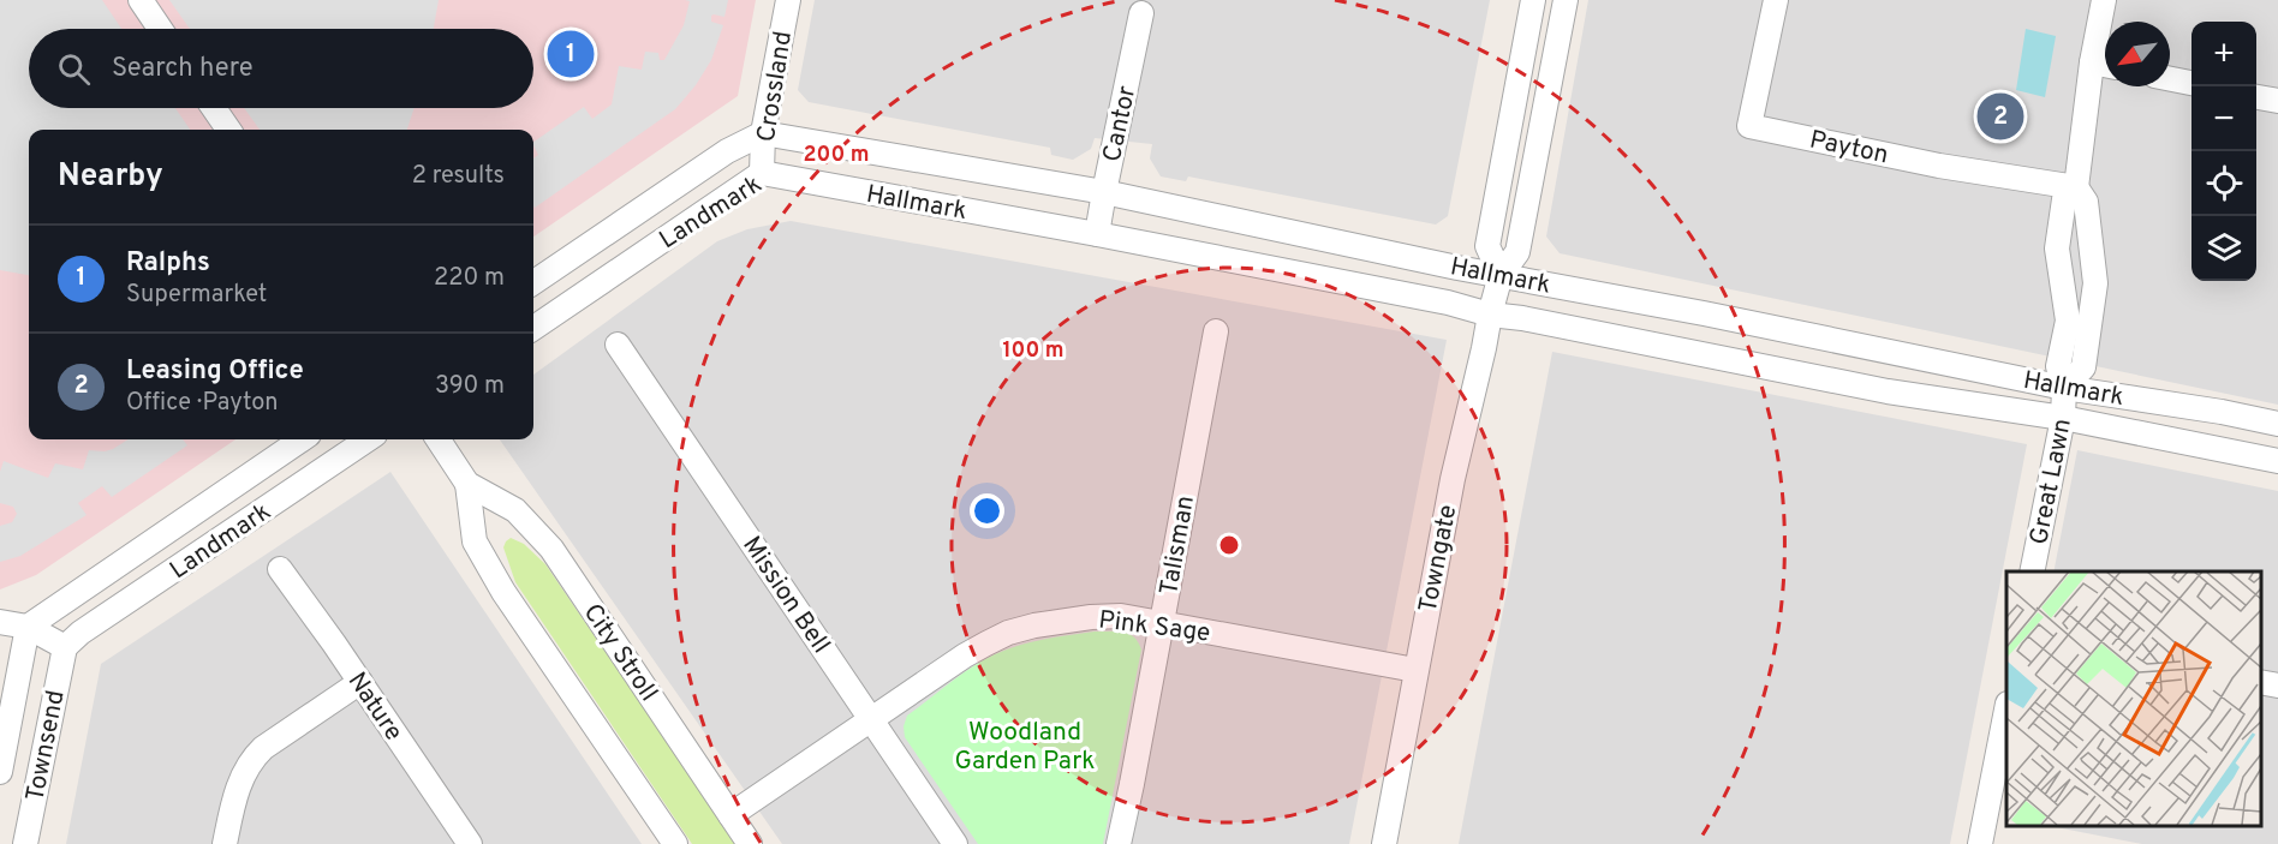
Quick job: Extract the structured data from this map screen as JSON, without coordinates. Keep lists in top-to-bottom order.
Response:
{
  "streets": {
    "street": [
      "Crossland",
      "Cantor",
      "Payton",
      "Hallmark",
      "Landmark",
      "Great Lawn",
      "Talisman",
      "Towngate",
      "Mission Bell",
      "Pink Sage",
      "City Stroll",
      "Nature",
      "Townsend"
    ]
  },
  "crossings": [
    ["Crossland", "Hallmark"],
    ["Crossland", "Landmark"],
    ["Cantor", "Hallmark"],
    ["Hallmark", "Landmark"],
    ["Hallmark", "Great Lawn"],
    ["Hallmark", "Towngate"],
    ["Landmark", "Townsend"],
    ["Talisman", "Pink Sage"],
    ["Towngate", "Pink Sage"],
    ["Mission Bell", "Pink Sage"],
    ["Pink Sage", "City Stroll"]
  ],
  "parks": ["Woodland Garden Park"],
  "north": "bottom left",
  "page": {
    "map_buttons": ["+", "−"],
    "pins": ["1", "2"],
    "search": "Search here",
    "heading": ["Nearby", "2 results"],
    "list": [
      {
        "mark": "1",
        "name": "Ralphs",
        "note": "Supermarket",
        "value": "220 m"
      },
      {
        "mark": "2",
        "name": "Leasing Office",
        "note": "Office · Payton",
        "value": "390 m"
      }
    ]
  },
  "rings": ["200 m", "100 m"]
}
